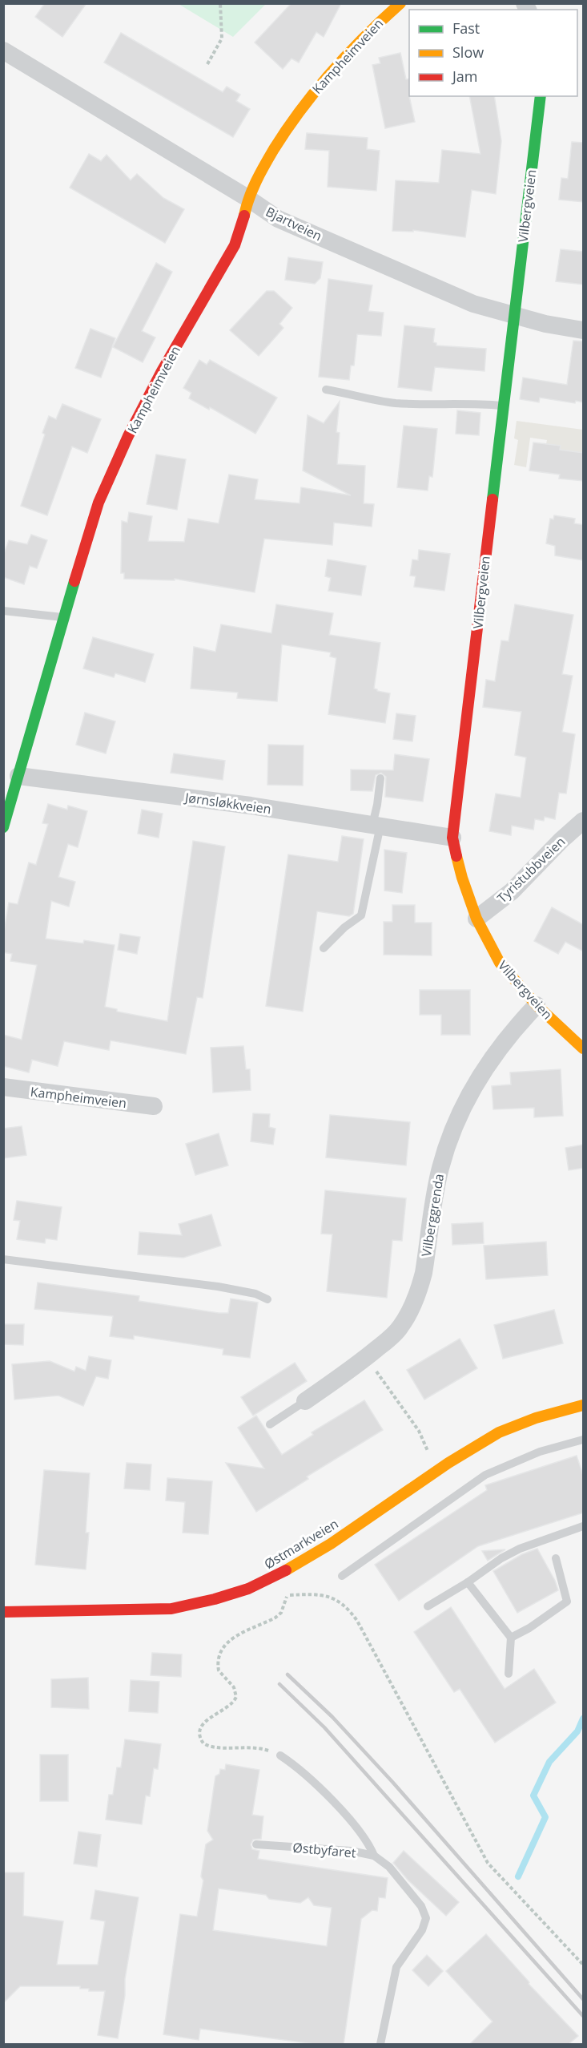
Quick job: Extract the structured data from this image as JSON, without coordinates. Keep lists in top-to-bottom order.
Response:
{
  "streets": {
    "street": [
      "Kampheimveien",
      "Vilbergveien",
      "Bjartveien",
      "Jørnsløkkveien",
      "Tyristubbveien",
      "Vilberggrenda",
      "Østmarkveien"
    ],
    "lane": ["Østbyfaret"]
  },
  "crossings": [
    ["Kampheimveien", "Bjartveien"],
    ["Kampheimveien", "Jørnsløkkveien"],
    ["Vilbergveien", "Bjartveien"],
    ["Vilbergveien", "Jørnsløkkveien"],
    ["Vilbergveien", "Tyristubbveien"],
    ["Vilbergveien", "Vilberggrenda"]
  ],
  "legend": ["Fast", "Slow", "Jam"]
}
